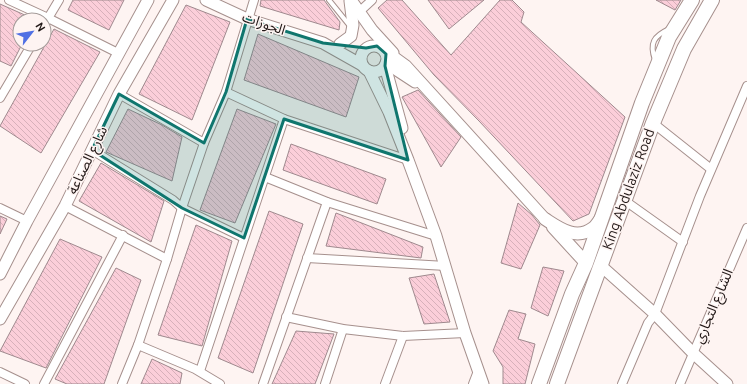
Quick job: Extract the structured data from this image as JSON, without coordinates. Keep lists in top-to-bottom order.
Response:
{
  "streets": {
    "highway": ["King Abdulaziz Road"],
    "street": ["الجوزات", "شارع الصناعة", "الشارع التجاري"]
  },
  "north": "top right"
}
